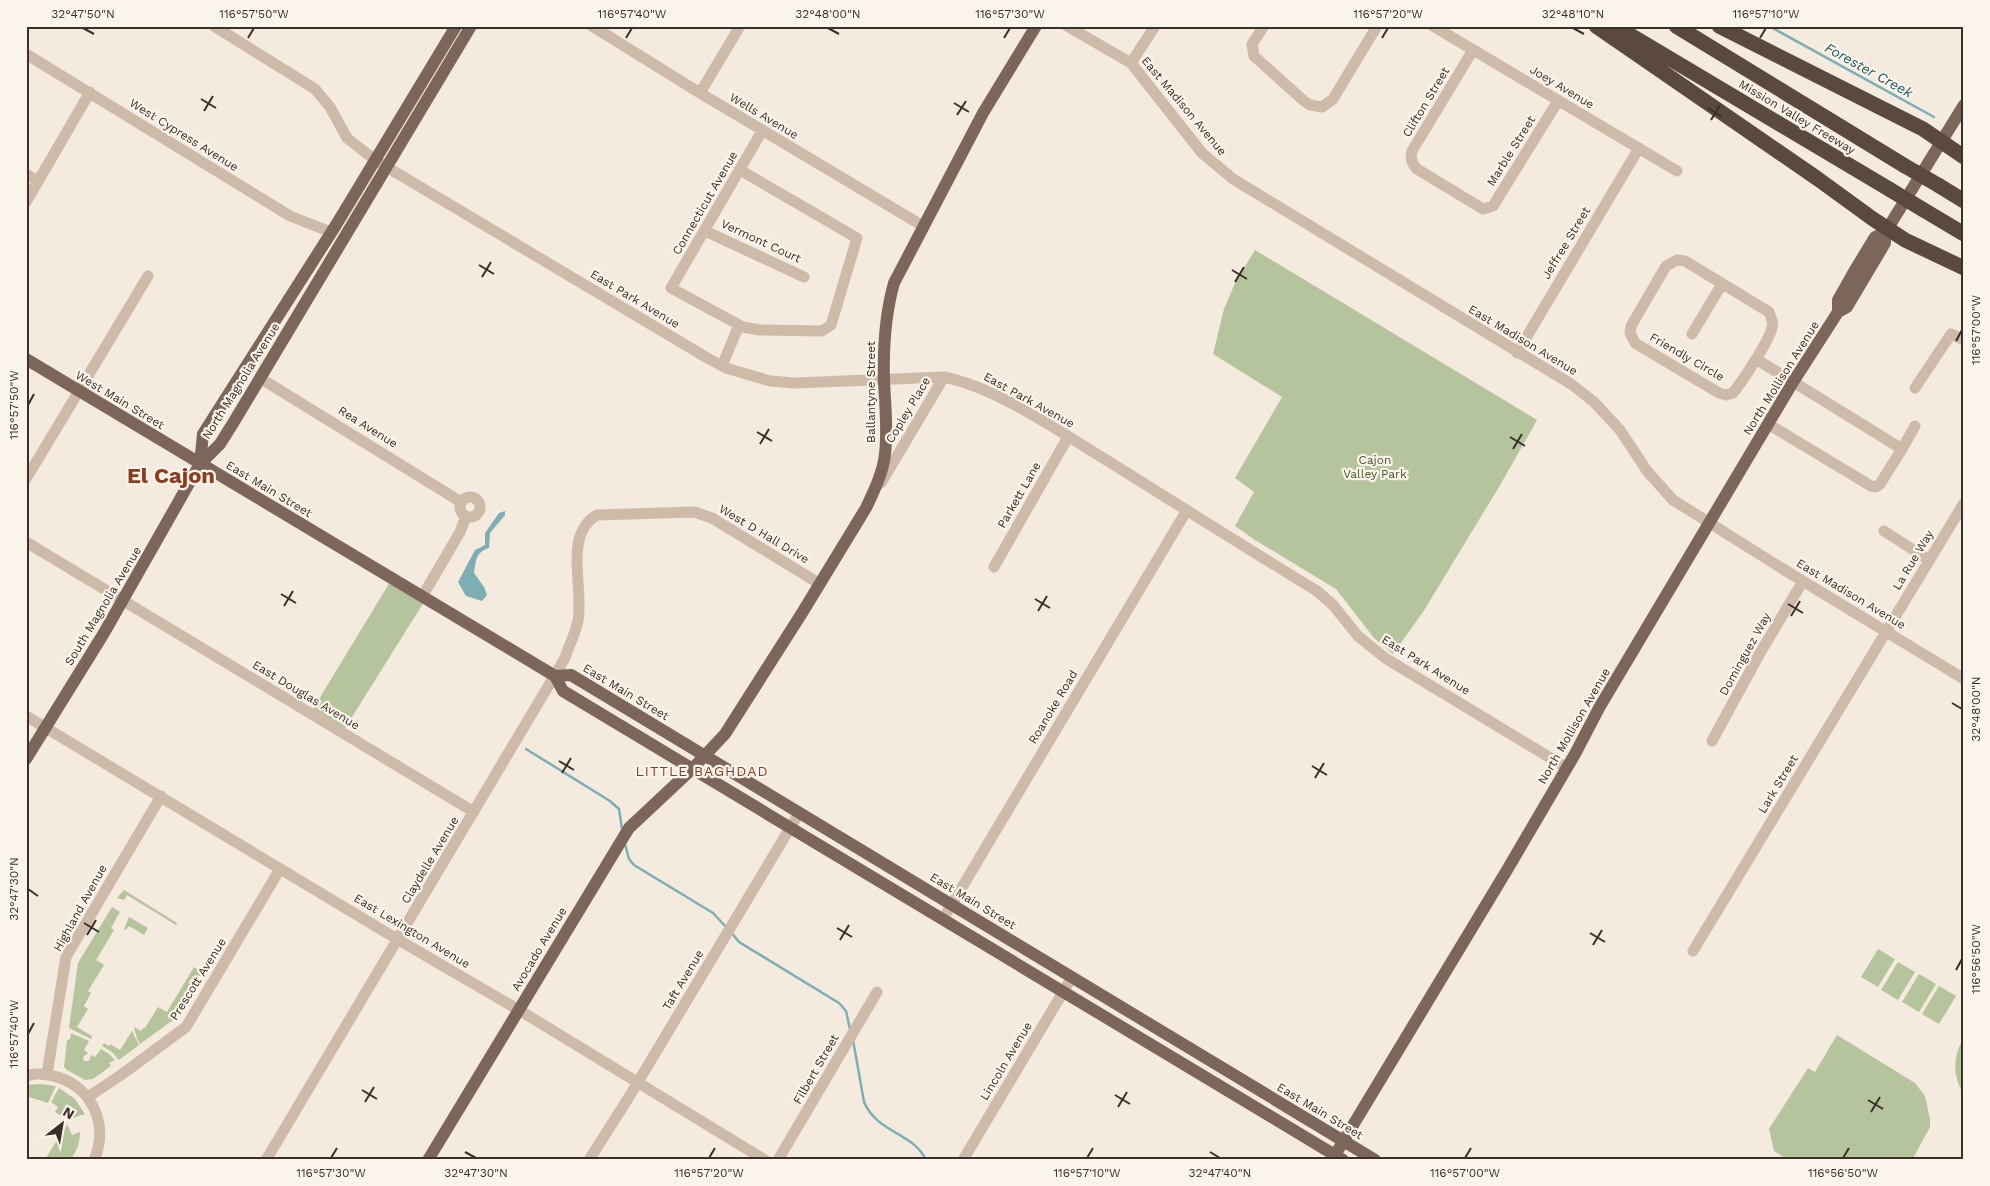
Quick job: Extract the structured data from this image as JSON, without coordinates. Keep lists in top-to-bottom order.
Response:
{
  "streets": {
    "highway": ["Mission Valley Freeway"],
    "main road": [
      "North Mollison Avenue",
      "North Magnolia Avenue",
      "Ballantyne Street",
      "West Main Street",
      "East Main Street",
      "South Magnolia Avenue",
      "Avocado Avenue"
    ],
    "street": [
      "Joey Avenue",
      "Clifton Street",
      "East Madison Avenue",
      "Wells Avenue",
      "West Cypress Avenue",
      "Marble Street",
      "Connecticut Avenue",
      "Vermont Court",
      "Jeffree Street",
      "East Park Avenue",
      "Friendly Circle",
      "Copley Place",
      "Rea Avenue",
      "Parkett Lane",
      "West D Hall Drive",
      "La Rue Way",
      "Dominguez Way",
      "East Douglas Avenue",
      "Roanoke Road",
      "Lark Street",
      "Claydelle Avenue",
      "Highland Avenue",
      "East Lexington Avenue",
      "Prescott Avenue",
      "Taft Avenue",
      "Lincoln Avenue",
      "Filbert Street"
    ]
  },
  "crossings": [
    ["Joey Avenue", "Clifton Street"],
    ["Joey Avenue", "Marble Street"],
    ["Joey Avenue", "Jeffree Street"],
    ["Clifton Street", "Marble Street"],
    ["East Madison Avenue", "Jeffree Street"],
    ["East Madison Avenue", "North Mollison Avenue"],
    ["East Madison Avenue", "La Rue Way"],
    ["East Madison Avenue", "Dominguez Way"],
    ["East Madison Avenue", "Lark Street"],
    ["Wells Avenue", "Connecticut Avenue"],
    ["Wells Avenue", "Ballantyne Street"],
    ["West Cypress Avenue", "North Magnolia Avenue"],
    ["Connecticut Avenue", "Vermont Court"],
    ["East Park Avenue", "North Mollison Avenue"],
    ["East Park Avenue", "North Magnolia Avenue"],
    ["East Park Avenue", "Ballantyne Street"],
    ["East Park Avenue", "Copley Place"],
    ["East Park Avenue", "Parkett Lane"],
    ["East Park Avenue", "Roanoke Road"],
    ["North Mollison Avenue", "East Main Street"],
    ["North Magnolia Avenue", "West Main Street"],
    ["North Magnolia Avenue", "Rea Avenue"],
    ["North Magnolia Avenue", "East Main Street"],
    ["North Magnolia Avenue", "South Magnolia Avenue"],
    ["Ballantyne Street", "Copley Place"],
    ["Ballantyne Street", "East Main Street"],
    ["Ballantyne Street", "West D Hall Drive"],
    ["Ballantyne Street", "Avocado Avenue"],
    ["West Main Street", "East Main Street"],
    ["West Main Street", "South Magnolia Avenue"],
    ["East Main Street", "West D Hall Drive"],
    ["East Main Street", "South Magnolia Avenue"],
    ["East Main Street", "Roanoke Road"],
    ["East Main Street", "Claydelle Avenue"],
    ["East Main Street", "Avocado Avenue"],
    ["East Main Street", "Taft Avenue"],
    ["East Main Street", "Lincoln Avenue"],
    ["West D Hall Drive", "Claydelle Avenue"],
    ["La Rue Way", "Lark Street"],
    ["South Magnolia Avenue", "East Douglas Avenue"],
    ["South Magnolia Avenue", "East Lexington Avenue"],
    ["East Douglas Avenue", "Claydelle Avenue"],
    ["Claydelle Avenue", "East Lexington Avenue"],
    ["Highland Avenue", "East Lexington Avenue"],
    ["East Lexington Avenue", "Avocado Avenue"],
    ["East Lexington Avenue", "Prescott Avenue"],
    ["East Lexington Avenue", "Taft Avenue"]
  ],
  "districts": ["El Cajon", "LITTLE BAGHDAD"],
  "water": ["Forester Creek"],
  "parks": ["Cajon Valley Park"],
  "north": "top right",
  "coordinates": [
    "32°47'50\"N",
    "116°57'50\"W",
    "116°57'40\"W",
    "32°48'00\"N",
    "116°57'30\"W",
    "116°57'20\"W",
    "32°48'10\"N",
    "116°57'10\"W",
    "116°57'00\"W",
    "32°47'30\"N",
    "116°56'50\"W",
    "32°47'40\"N"
  ]
}
